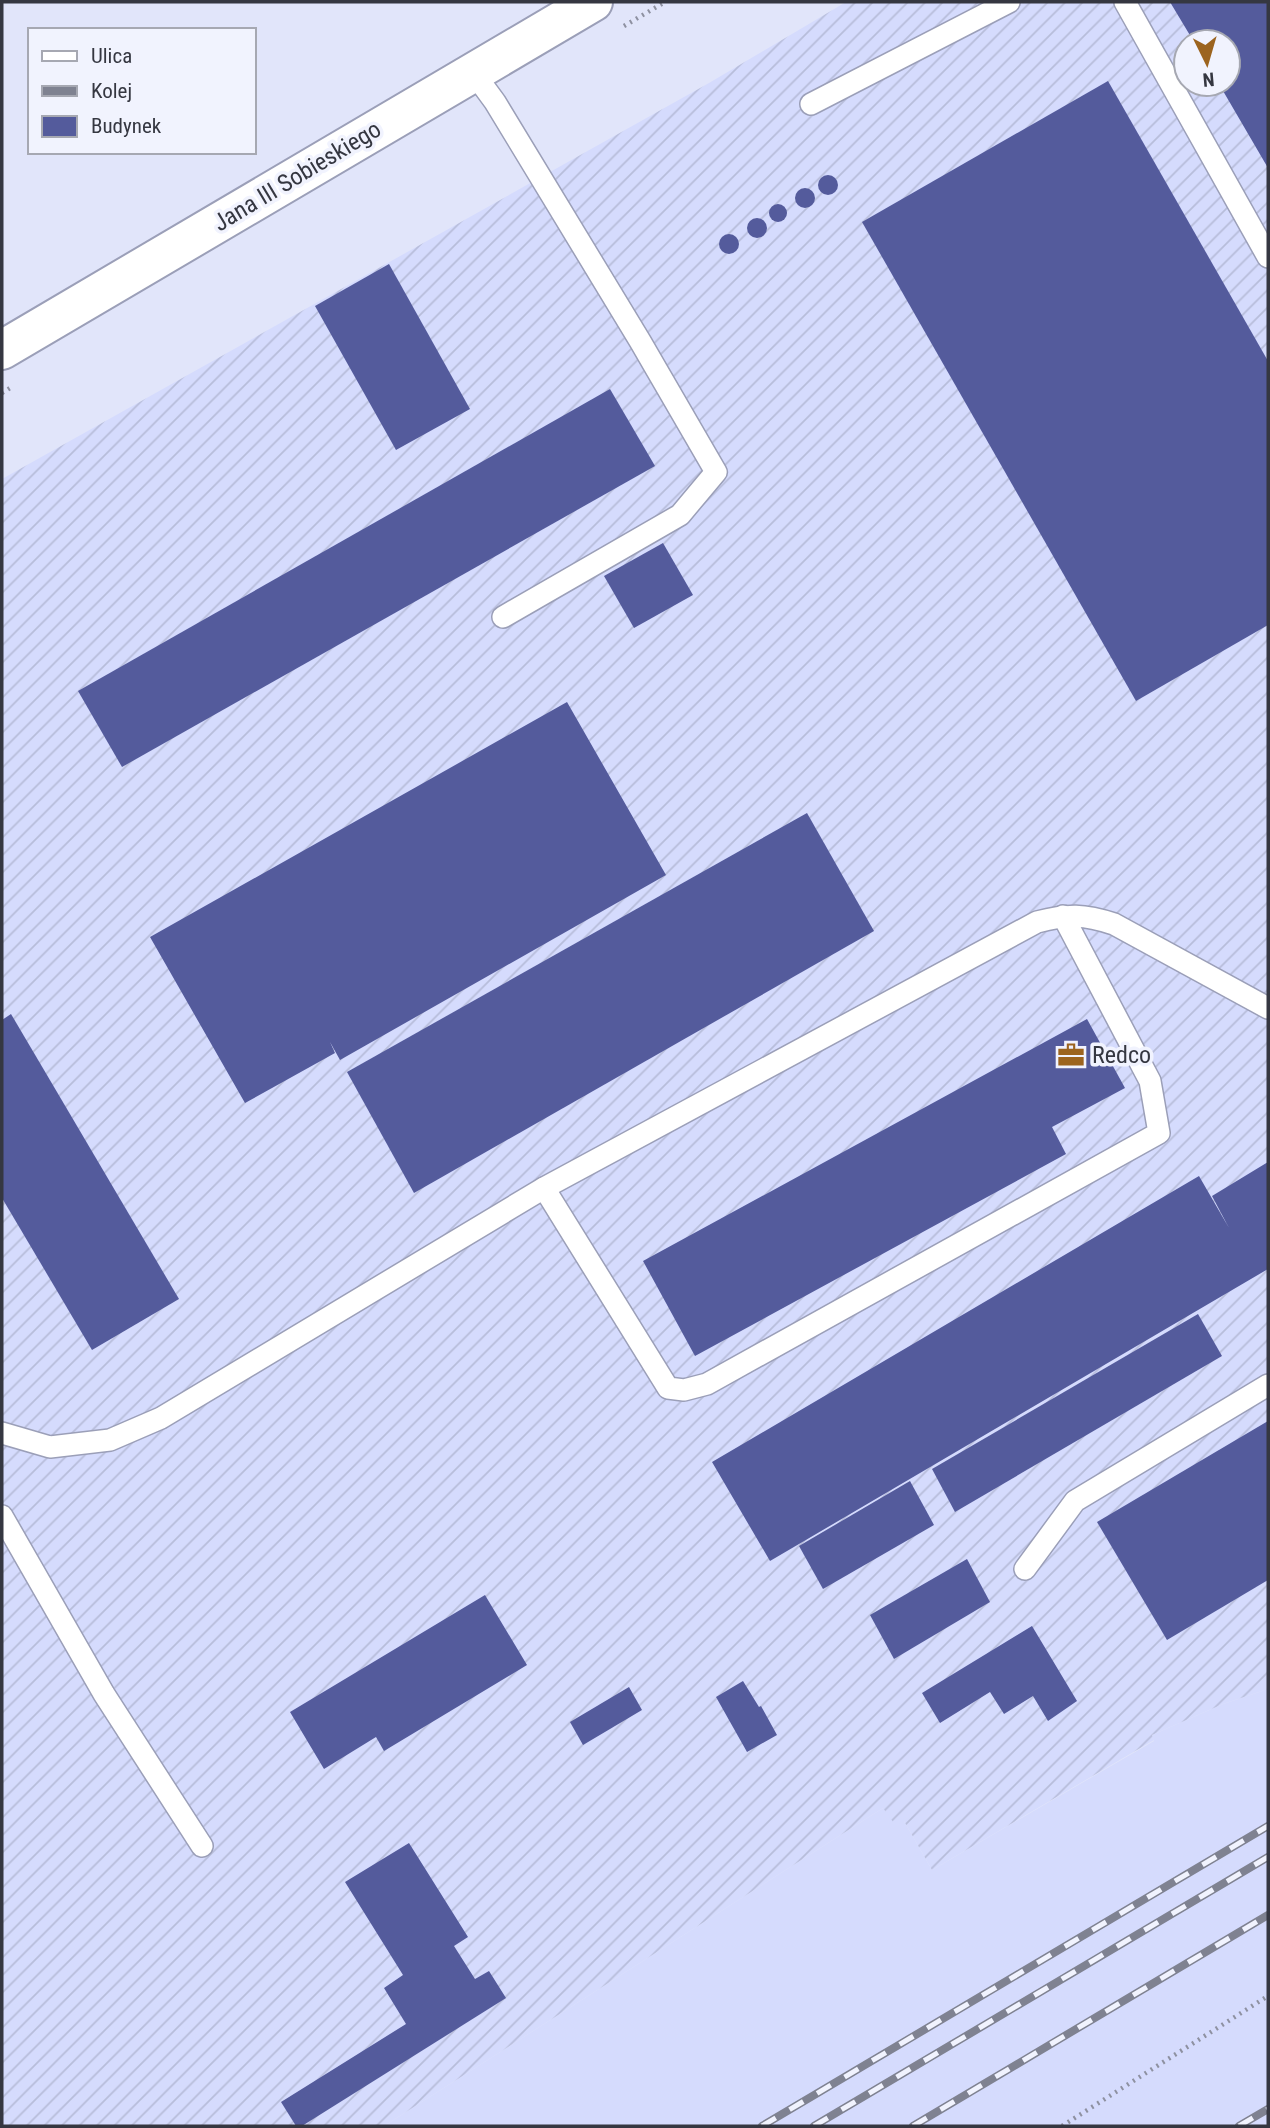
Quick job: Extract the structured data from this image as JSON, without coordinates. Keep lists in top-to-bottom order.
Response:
{
  "streets": {
    "main road": ["Jana III Sobieskiego"]
  },
  "places": {
    "office": ["Redco"]
  },
  "legend": ["Ulica", "Kolej", "Budynek"],
  "north": "bottom"
}
